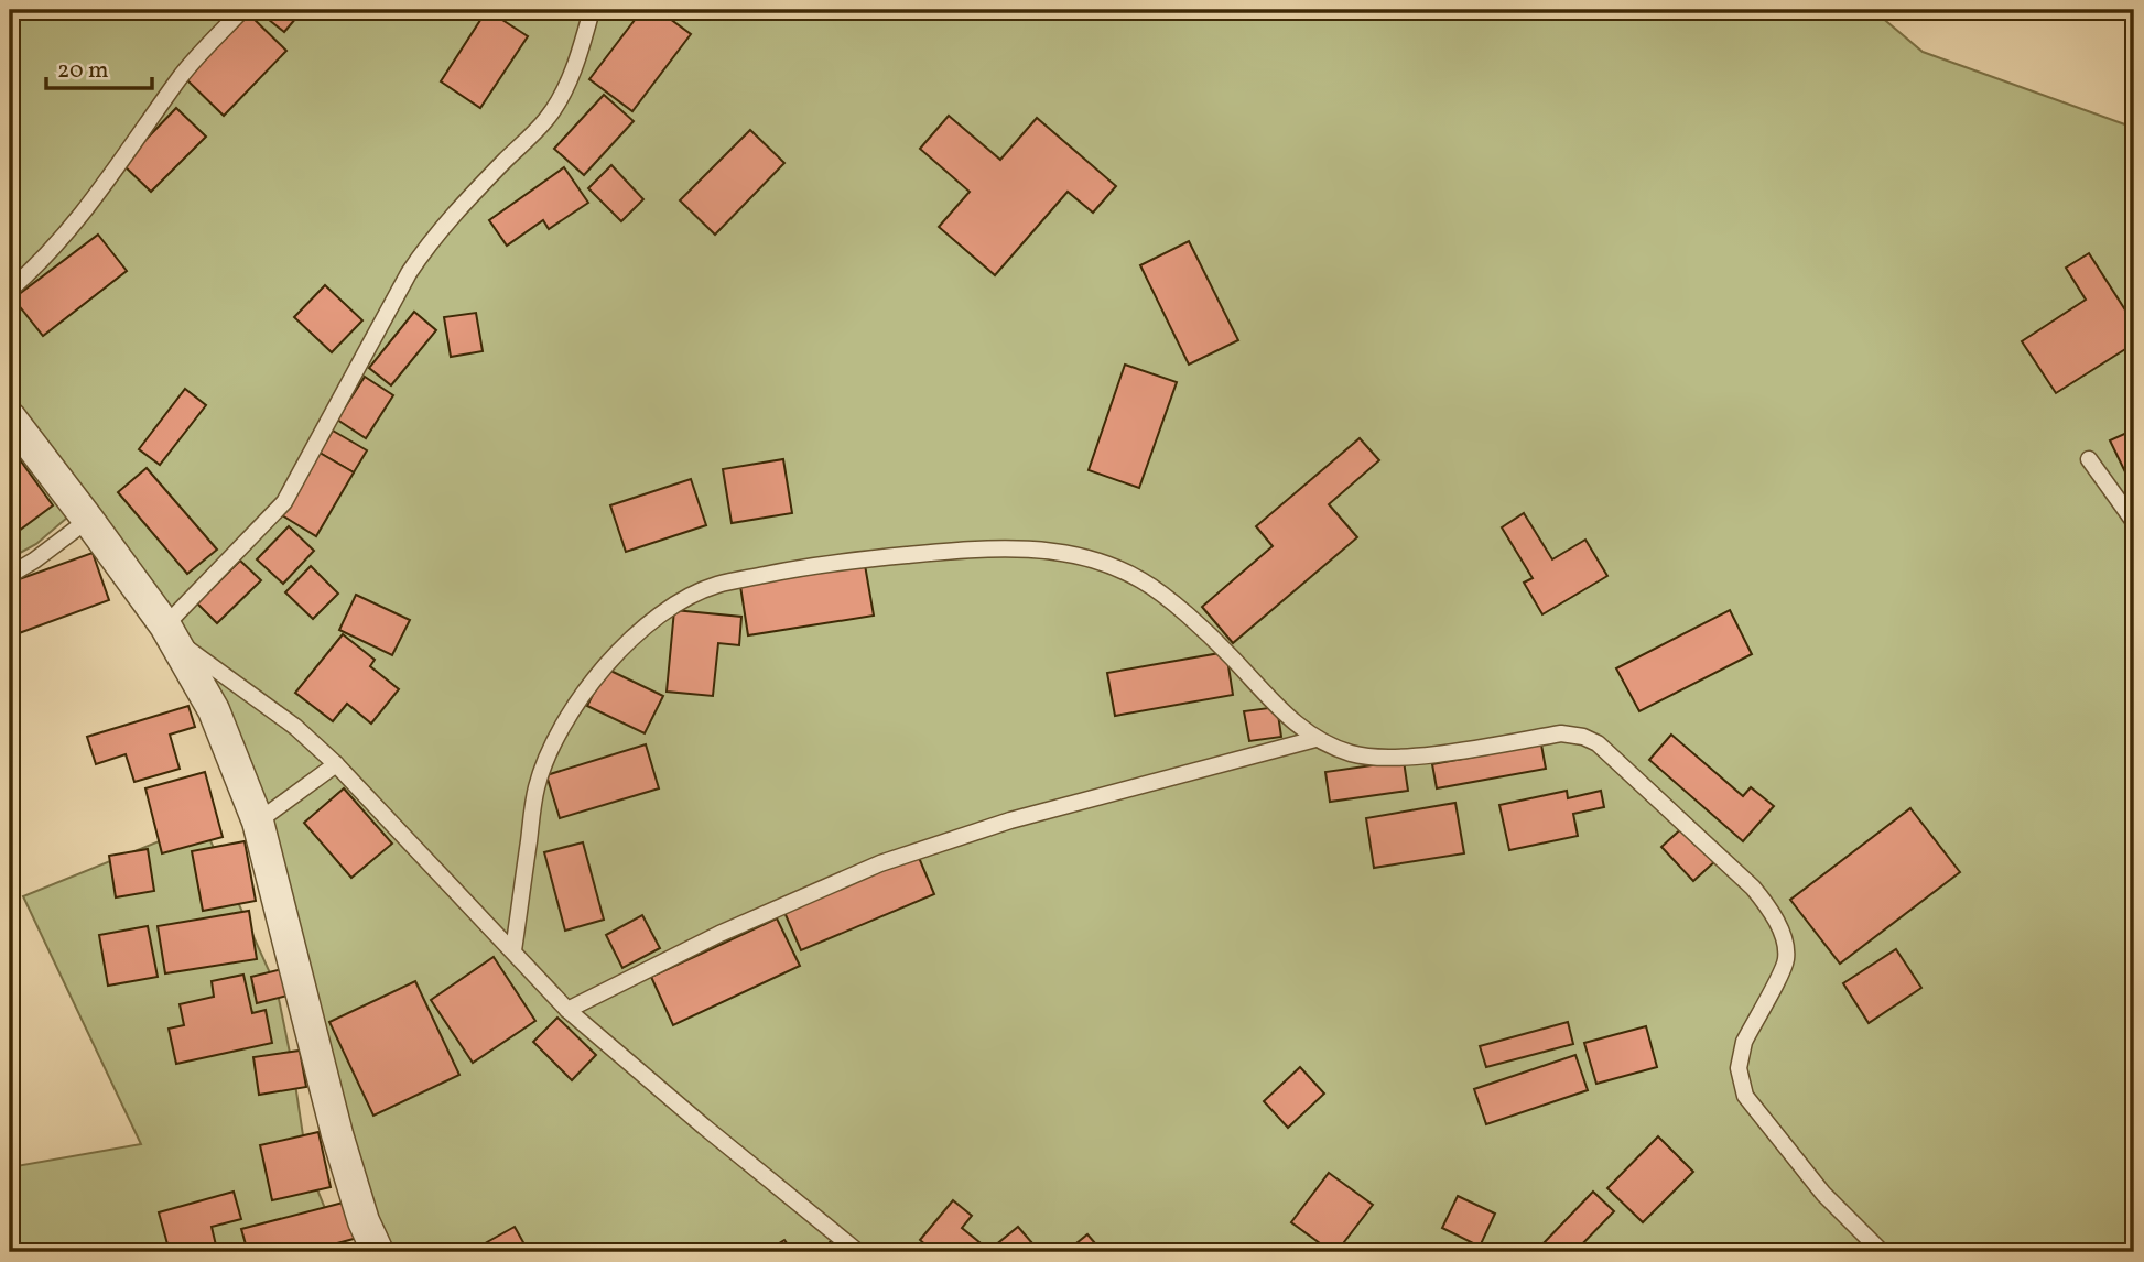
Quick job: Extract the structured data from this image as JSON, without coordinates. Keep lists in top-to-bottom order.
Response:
{
  "scale_bar": "20 m"
}
